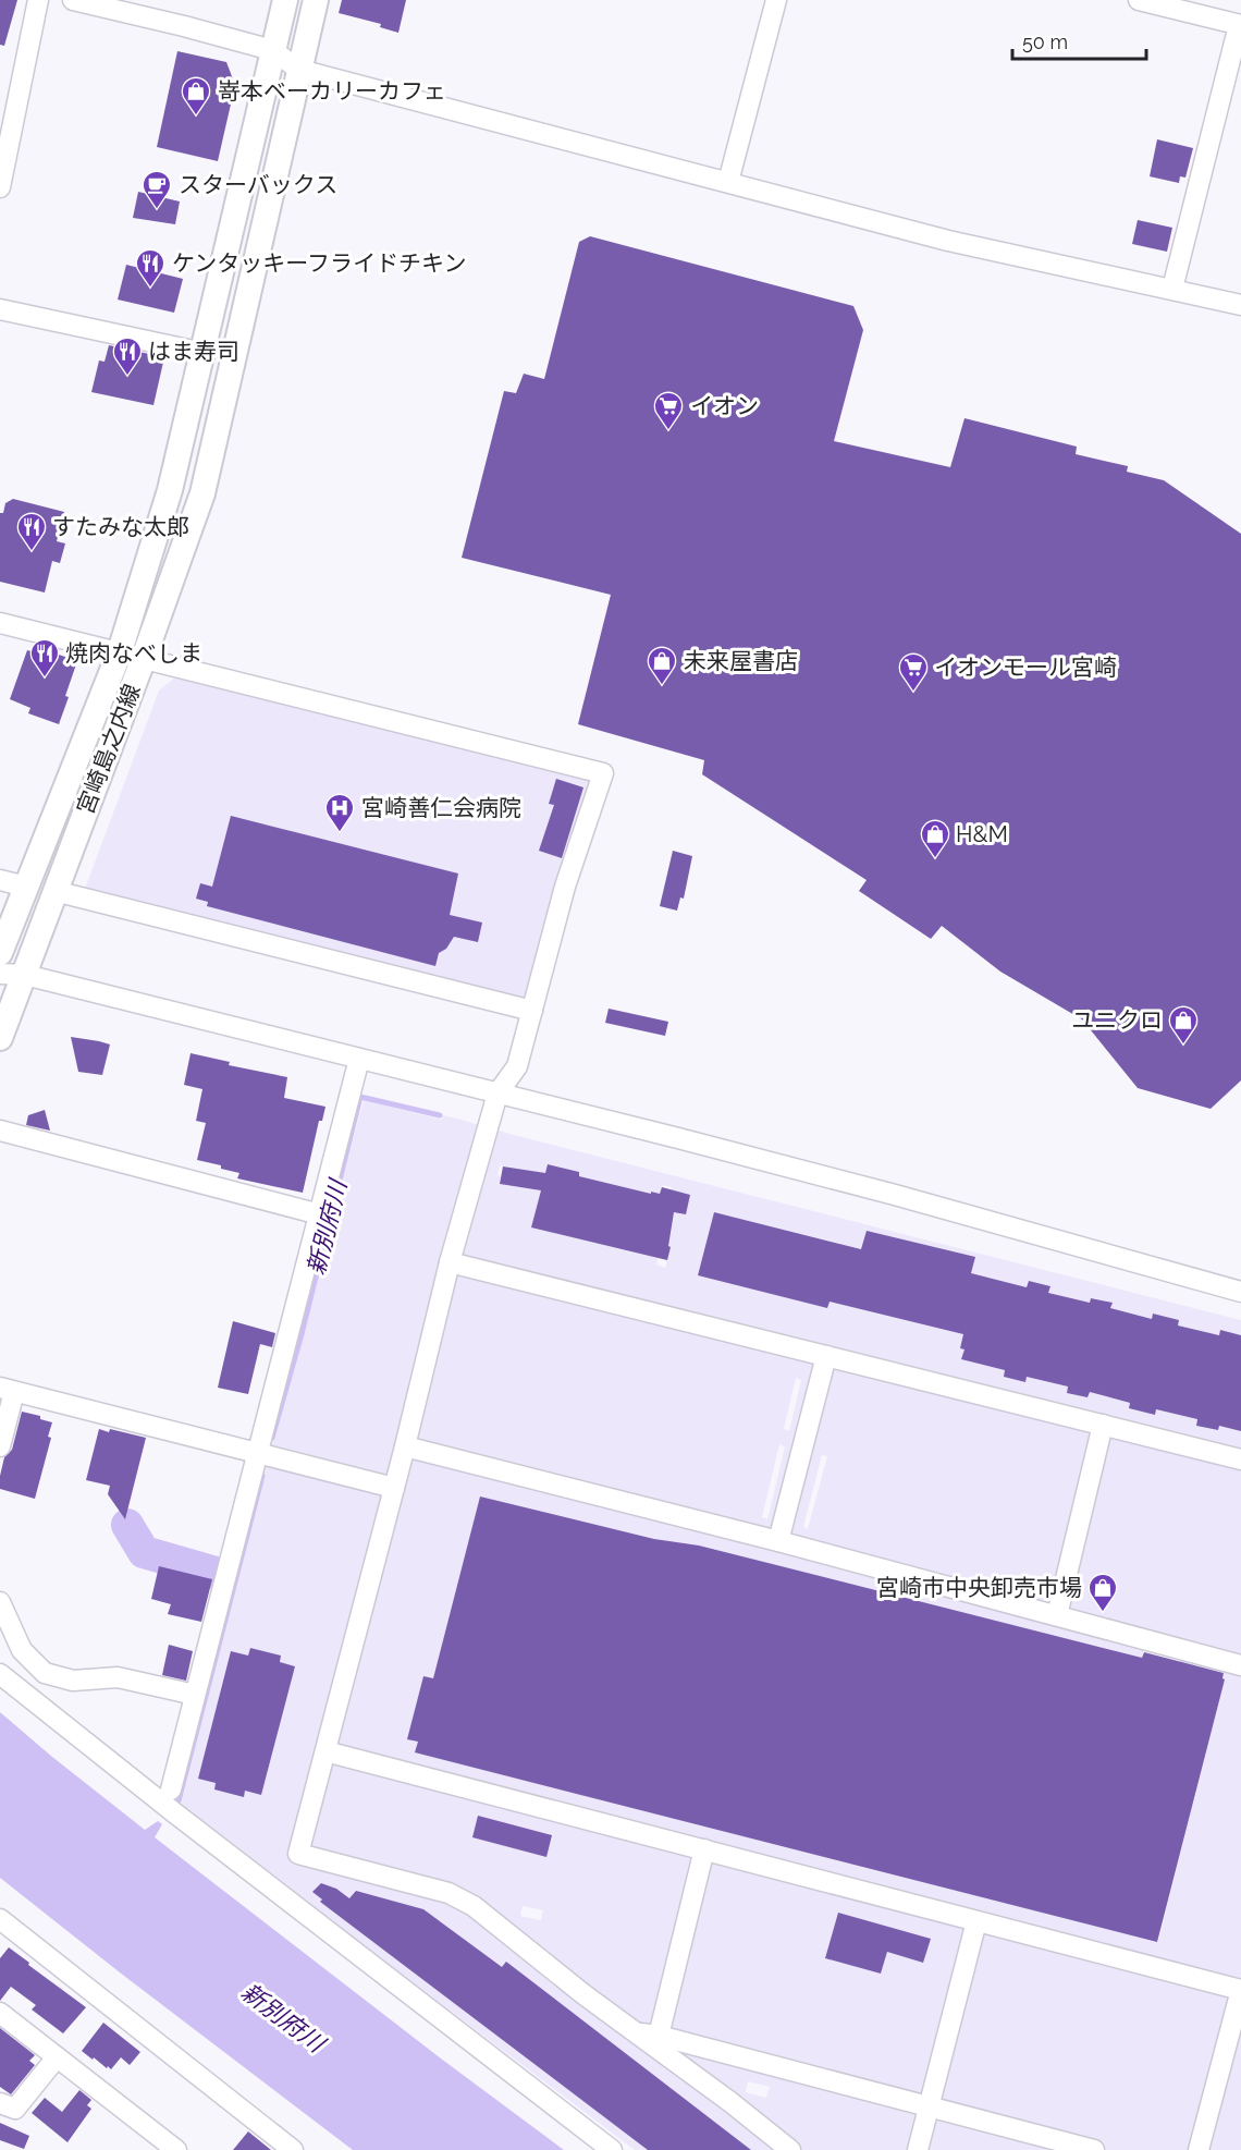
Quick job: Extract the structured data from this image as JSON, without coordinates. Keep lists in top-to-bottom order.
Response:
{
  "streets": {
    "main road": ["宮崎島之内線"]
  },
  "water": ["新別府川"],
  "places": {
    "shop": [
      "嵜本ベーカリーカフェ",
      "未来屋書店",
      "H&M",
      "ユニクロ",
      "宮崎市中央卸売市場"
    ],
    "cafe": ["スターバックス"],
    "restaurant": [
      "ケンタッキーフライドチキン",
      "はま寿司",
      "すたみな太郎",
      "焼肉なべしま"
    ],
    "supermarket": ["イオン", "イオンモール宮崎"],
    "hospital": ["宮崎善仁会病院"]
  },
  "scale_bar": "50 m"
}
